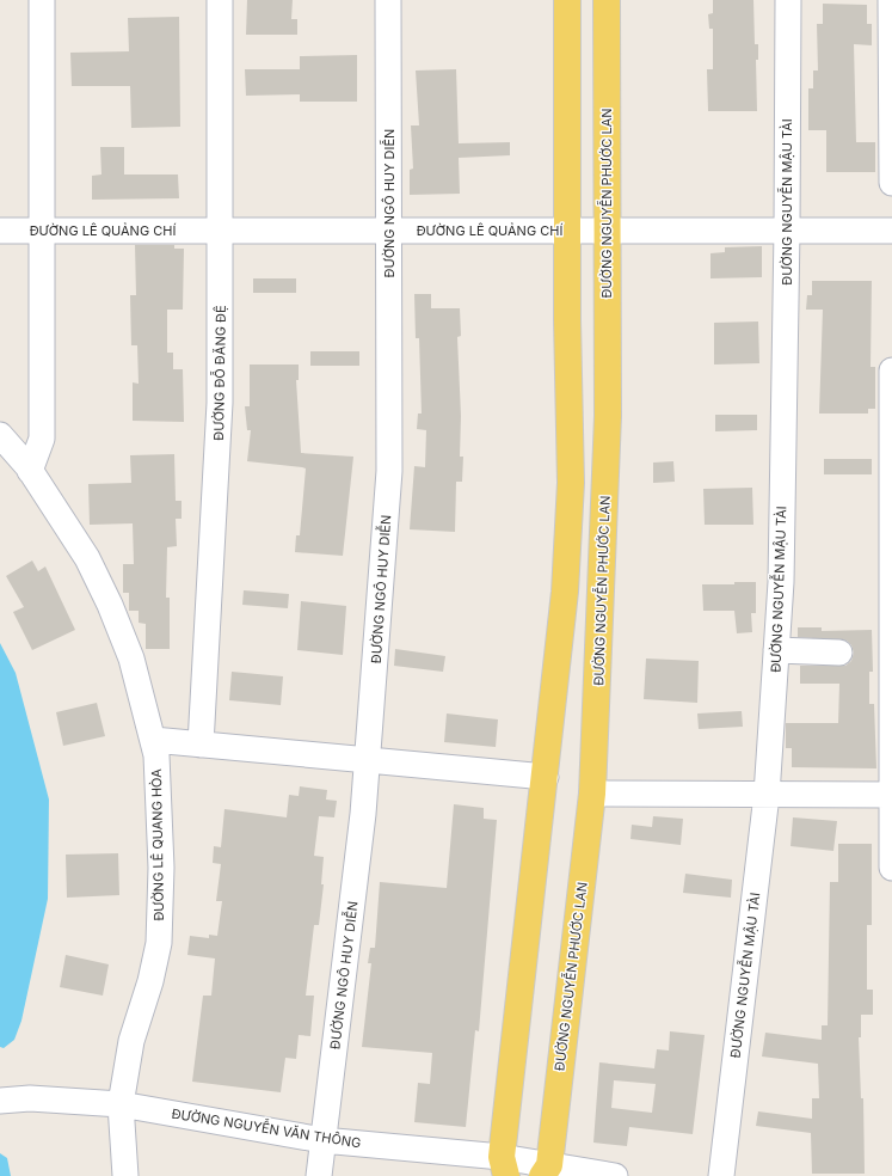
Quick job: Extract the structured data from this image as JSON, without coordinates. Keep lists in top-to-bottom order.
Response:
{
  "streets": {
    "main road": ["ĐƯỜNG NGUYỄN PHƯỚC LAN"],
    "street": [
      "ĐƯỜNG NGUYỄN MẬU TÀI",
      "ĐƯỜNG NGÔ HUY DIỄN",
      "ĐƯỜNG LÊ QUẢNG CHÍ",
      "ĐƯỜNG ĐỖ ĐĂNG ĐỆ",
      "ĐƯỜNG LÊ QUANG HÒA",
      "ĐƯỜNG NGUYỄN VĂN THÔNG"
    ]
  },
  "crossings": [
    ["ĐƯỜNG NGUYỄN MẬU TÀI", "ĐƯỜNG LÊ QUẢNG CHÍ"],
    ["ĐƯỜNG NGÔ HUY DIỄN", "ĐƯỜNG LÊ QUẢNG CHÍ"],
    ["ĐƯỜNG NGÔ HUY DIỄN", "ĐƯỜNG NGUYỄN VĂN THÔNG"],
    ["ĐƯỜNG NGUYỄN PHƯỚC LAN", "ĐƯỜNG LÊ QUẢNG CHÍ"],
    ["ĐƯỜNG NGUYỄN PHƯỚC LAN", "ĐƯỜNG NGUYỄN VĂN THÔNG"],
    ["ĐƯỜNG LÊ QUẢNG CHÍ", "ĐƯỜNG ĐỖ ĐĂNG ĐỆ"],
    ["ĐƯỜNG LÊ QUANG HÒA", "ĐƯỜNG NGUYỄN VĂN THÔNG"]
  ]
}
